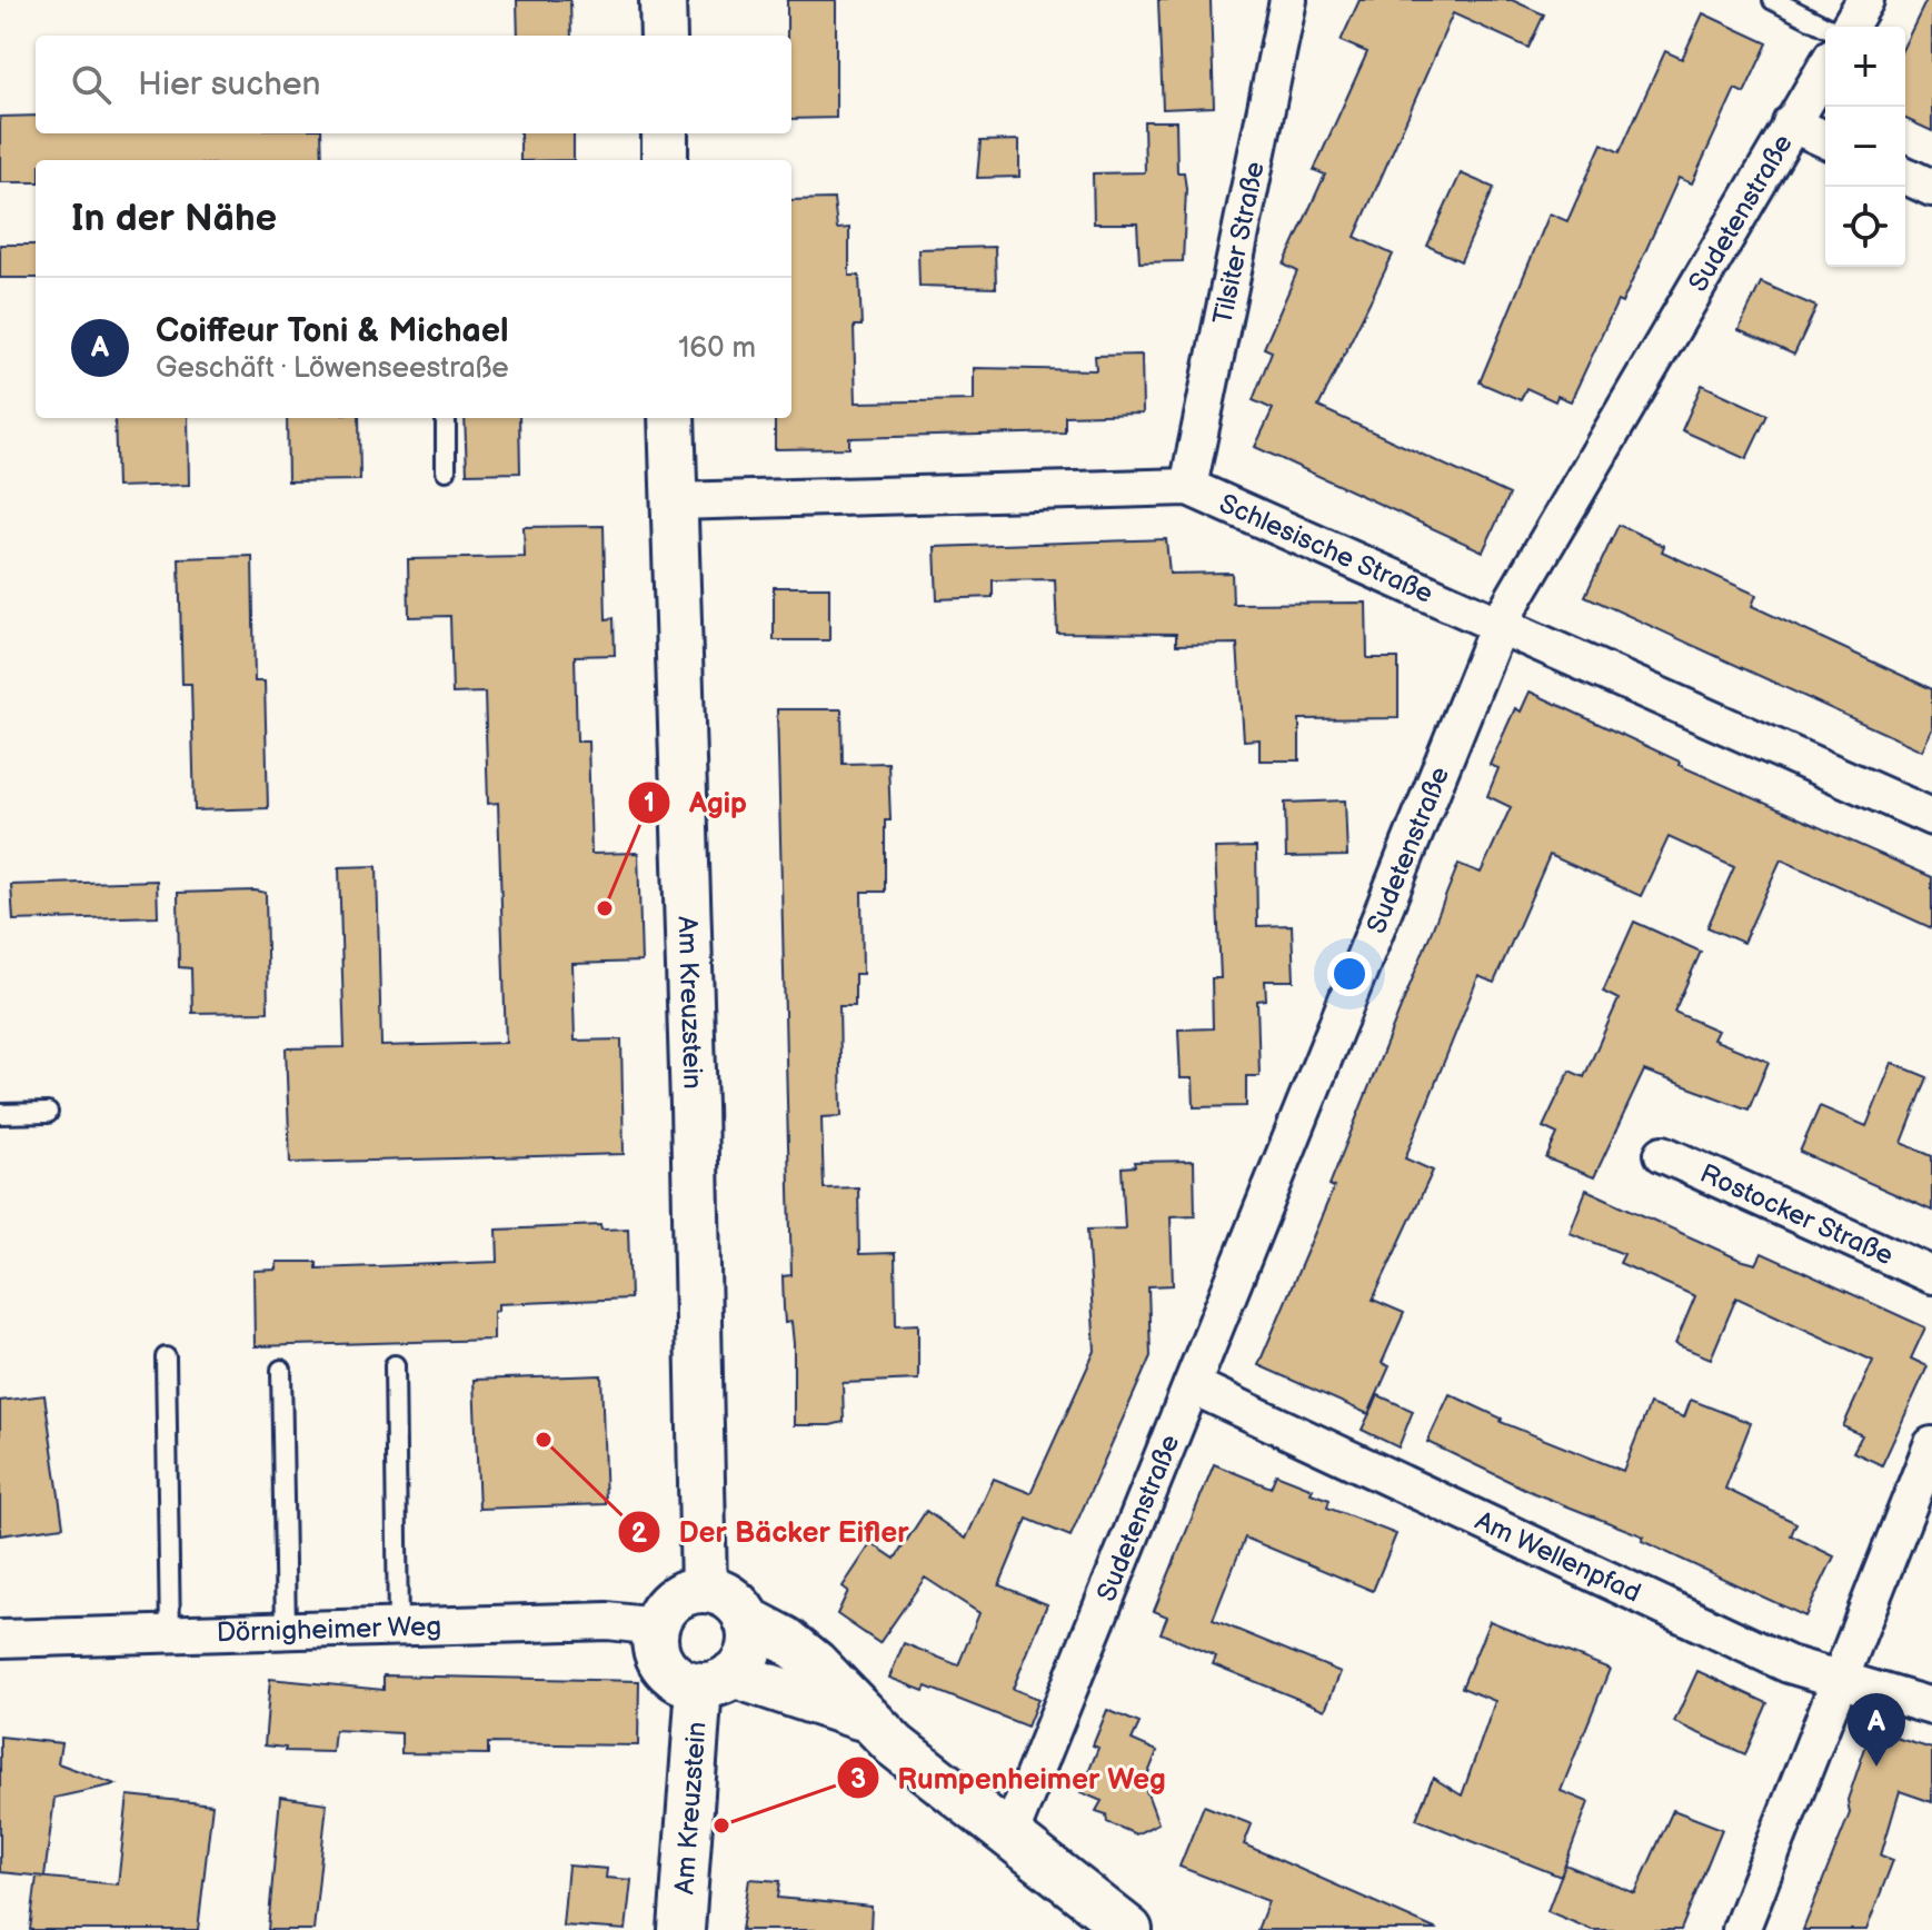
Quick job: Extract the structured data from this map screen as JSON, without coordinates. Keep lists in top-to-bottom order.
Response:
{
  "streets": {
    "street": [
      "Sudetenstraße",
      "Tilsiter Straße",
      "Schlesische Straße",
      "Am Kreuzstein",
      "Rostocker Straße",
      "Am Wellenpfad",
      "Dörnigheimer Weg"
    ]
  },
  "crossings": [
    ["Sudetenstraße", "Schlesische Straße"],
    ["Sudetenstraße", "Am Wellenpfad"],
    ["Tilsiter Straße", "Schlesische Straße"],
    ["Schlesische Straße", "Am Kreuzstein"],
    ["Am Kreuzstein", "Dörnigheimer Weg"]
  ],
  "places": ["Agip", "Der Bäcker Eifler", "Rumpenheimer Weg"],
  "page": {
    "map_buttons": ["+", "−"],
    "search": "Hier suchen",
    "heading": "In der Nähe",
    "list": [
      {
        "mark": "A",
        "name": "Coiffeur Toni & Michael",
        "note": "Geschäft · Löwenseestraße",
        "value": "160 m"
      }
    ],
    "pins": "A"
  }
}
